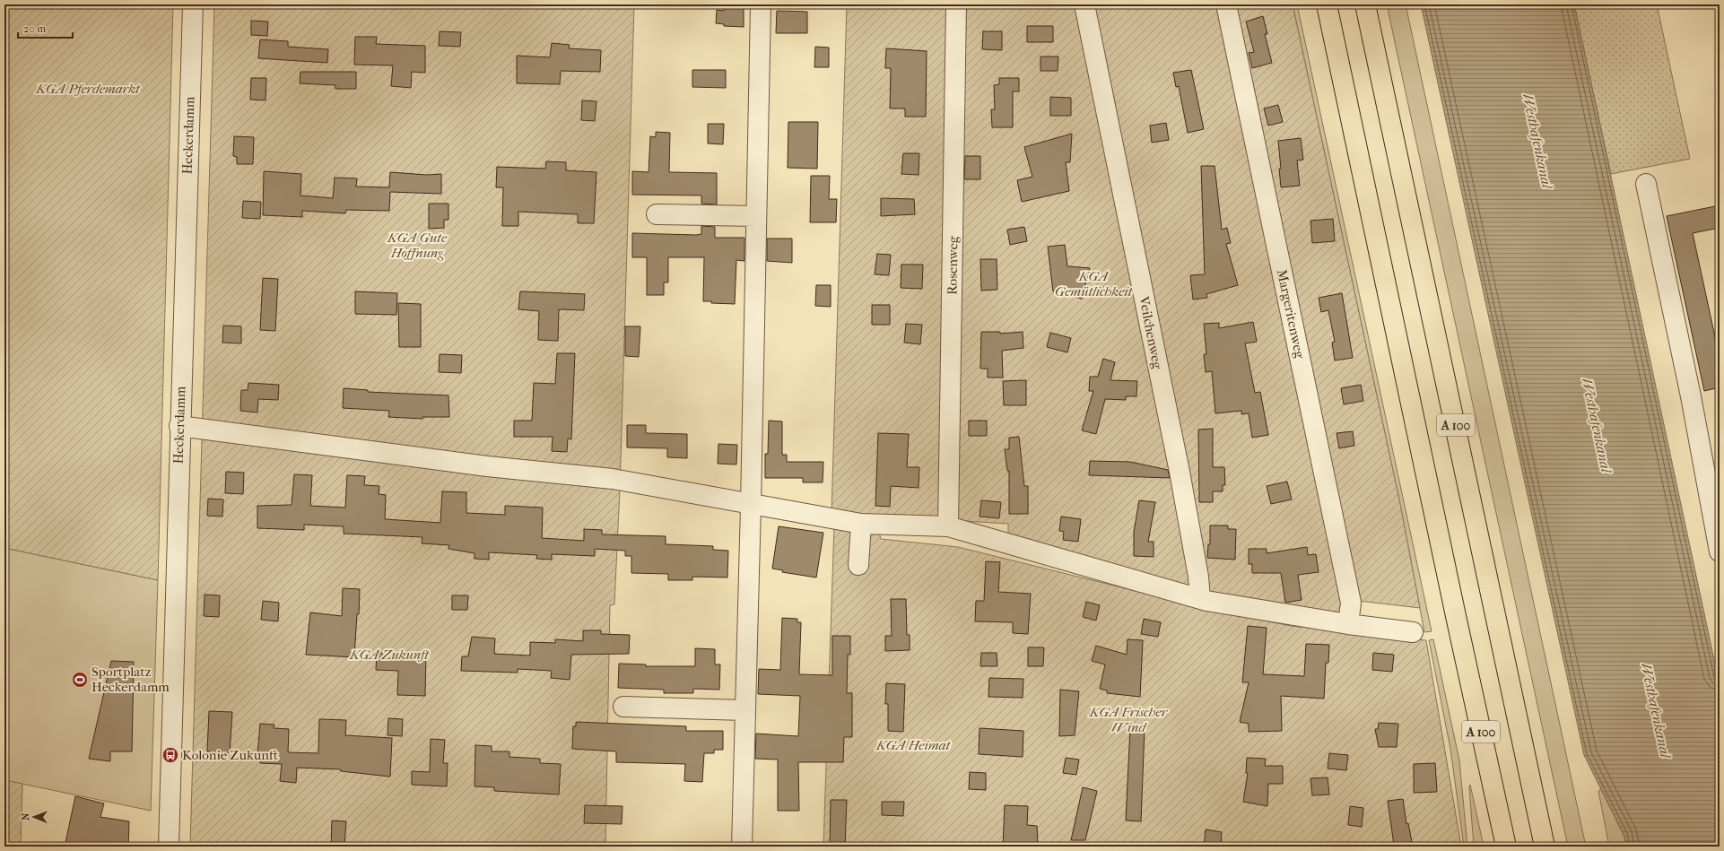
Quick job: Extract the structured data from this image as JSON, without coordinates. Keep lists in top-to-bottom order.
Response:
{
  "streets": {
    "highway": ["A 100"],
    "street": [
      "Heckerdamm",
      "Rosenweg",
      "Margeritenweg",
      "Veilchenweg"
    ]
  },
  "water": ["Westhafenkanal"],
  "parks": [
    "KGA Pferdemarkt",
    "KGA Gute Hoffnung",
    "KGA Gemütlichkeit",
    "KGA Zukunft",
    "KGA Frischer Wind",
    "KGA Heimat"
  ],
  "places": {
    "sports": ["Sportplatz Heckerdamm"],
    "bus stop": ["Kolonie Zukunft"]
  },
  "scale_bar": "20 m",
  "north": "left"
}
